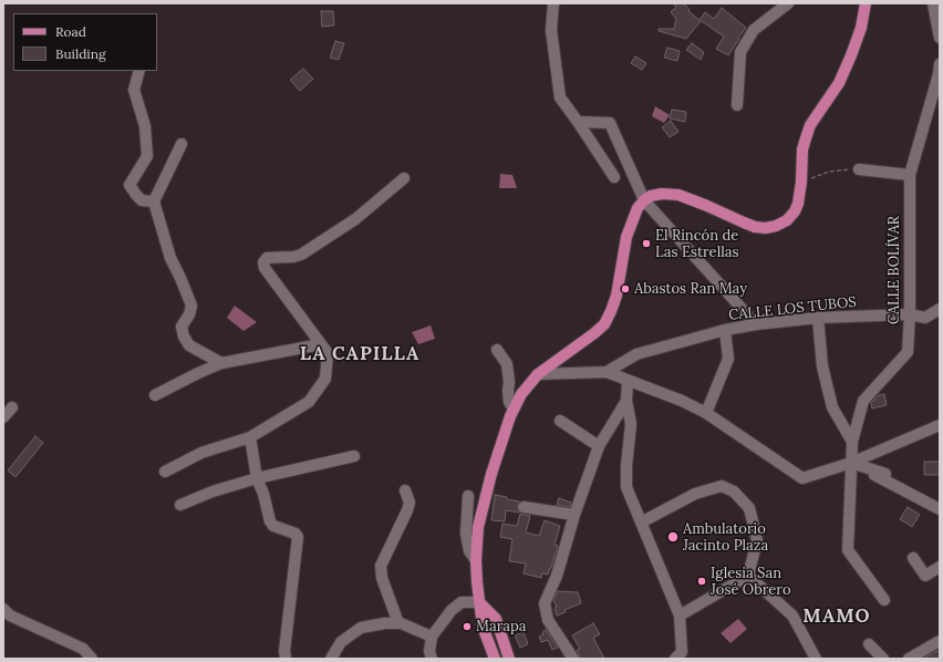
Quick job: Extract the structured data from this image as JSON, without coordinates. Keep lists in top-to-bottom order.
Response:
{
  "streets": {
    "street": ["CALLE BOLÍVAR", "CALLE LOS TUBOS"]
  },
  "crossings": [
    ["CALLE BOLÍVAR", "CALLE LOS TUBOS"]
  ],
  "districts": ["LA CAPILLA", "MAMO"],
  "places": [
    "El Rincón de Las Estrellas",
    "Abastos Ran May",
    "Ambulatorio Jacinto Plaza",
    "Iglesia San José Obrero",
    "Marapa"
  ],
  "legend": ["Road", "Building"]
}
